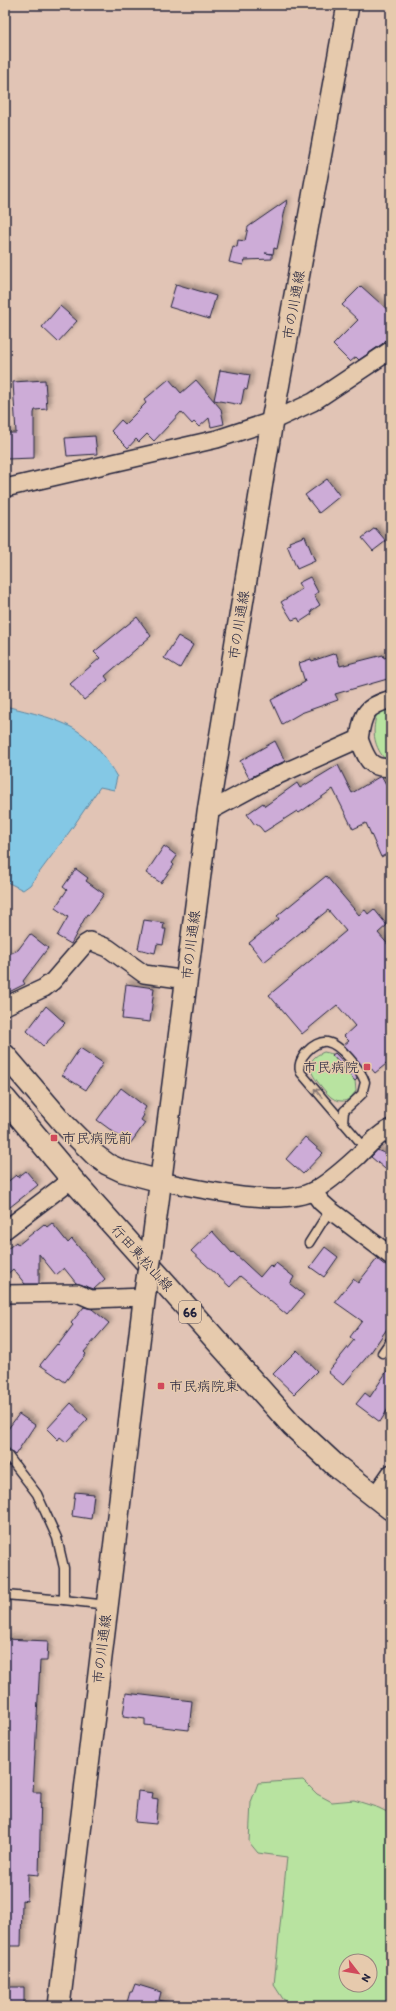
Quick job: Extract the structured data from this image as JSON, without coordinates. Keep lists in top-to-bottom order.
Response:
{
  "streets": {
    "main road": ["行田東松山線", "66"],
    "street": ["市の川通線"]
  },
  "places": {
    "transit": ["市民病院", "市民病院前", "市民病院東"]
  },
  "north": "bottom right"
}
